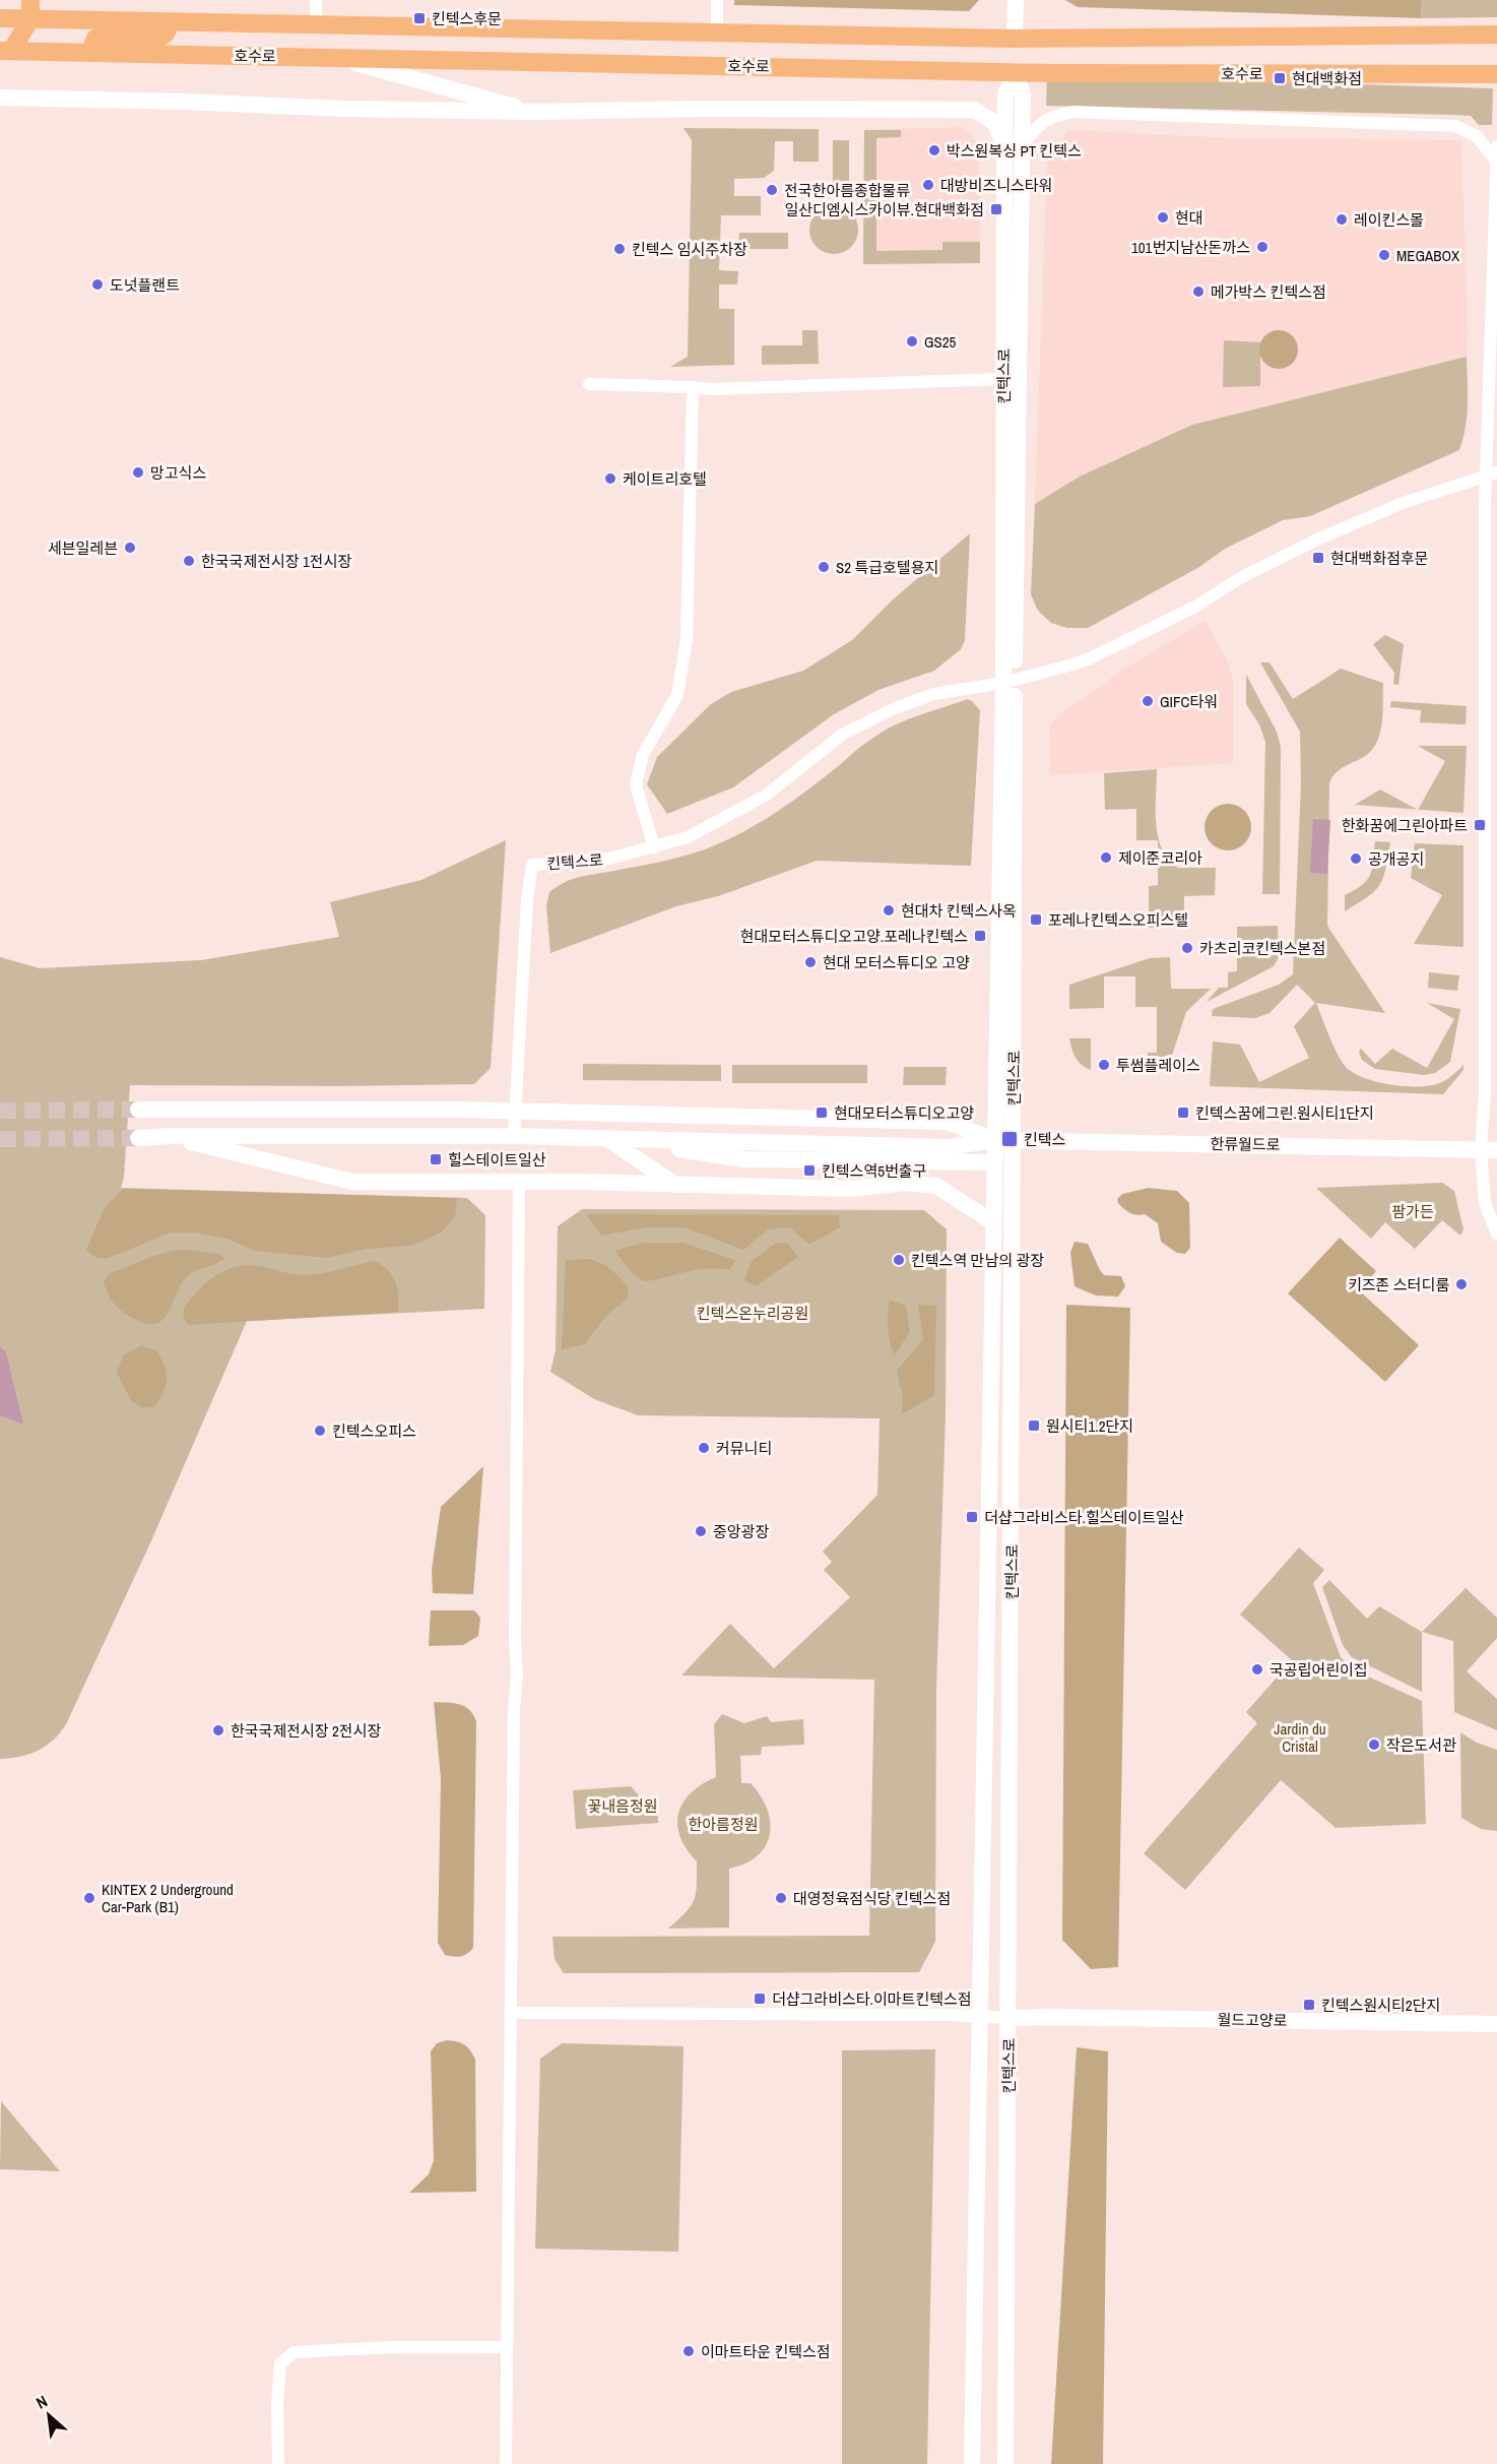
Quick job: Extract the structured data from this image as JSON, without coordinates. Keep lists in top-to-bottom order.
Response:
{
  "streets": {
    "main road": [
      "호수로",
      "킨텍스로",
      "한류월드로",
      "월드고양로"
    ]
  },
  "crossings": [
    ["호수로", "킨텍스로"],
    ["킨텍스로", "한류월드로"],
    ["킨텍스로", "월드고양로"]
  ],
  "parks": [
    "팜가든",
    "킨텍스온누리공원",
    "Jardin du Cristal",
    "꽃내음정원",
    "한아름정원"
  ],
  "places": {
    "transit": [
      "킨텍스후문",
      "현대백화점",
      "일산디엠시스카이뷰.현대백화점",
      "현대백화점후문",
      "한화꿈에그린아파트",
      "포레나킨텍스오피스텔",
      "현대모터스튜디오고양.포레나킨텍스",
      "현대모터스튜디오고양",
      "킨텍스꿈에그린.원시티1단지",
      "킨텍스",
      "힐스테이트일산",
      "킨텍스역5번출구",
      "원시티1.2단지",
      "더샵그라비스타.힐스테이트일산",
      "더샵그라비스타.이마트킨텍스점",
      "킨텍스원시티2단지"
    ],
    "other": [
      "박스원복싱 PT 킨텍스",
      "대방비즈니스타워",
      "전국한아름종합물류",
      "현대",
      "레이킨스몰",
      "101번지남산돈까스",
      "킨텍스 임시주차장",
      "MEGABOX",
      "도넛플랜트",
      "메가박스 킨텍스점",
      "GS25",
      "망고식스",
      "케이트리호텔",
      "세븐일레븐",
      "한국국제전시장 1전시장",
      "S2 특급호텔용지",
      "GIFC타워",
      "제이준코리아",
      "공개공지",
      "현대차 킨텍스사옥",
      "카츠리코킨텍스본점",
      "현대 모터스튜디오 고양",
      "투썸플레이스",
      "킨텍스역 만남의 광장",
      "키즈존 스터디룸",
      "킨텍스오피스",
      "커뮤니티",
      "중앙광장",
      "국공립어린이집",
      "한국국제전시장 2전시장",
      "작은도서관",
      "KINTEX 2 Underground Car-Park (B1)",
      "대영정육점식당 킨텍스점",
      "이마트타운 킨텍스점"
    ]
  },
  "north": "top left"
}
